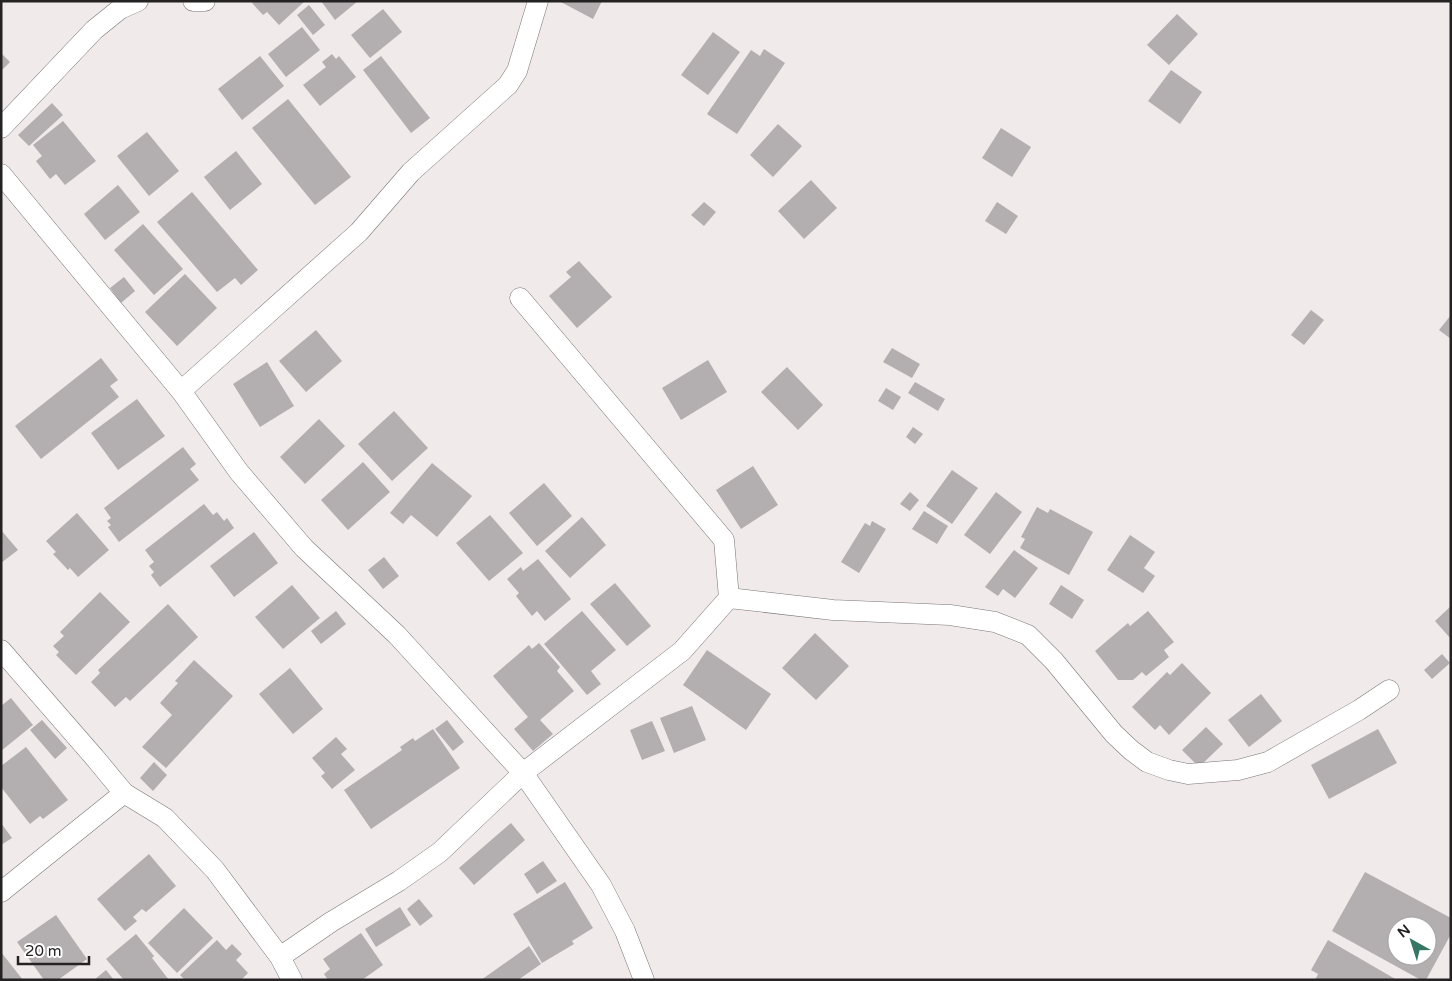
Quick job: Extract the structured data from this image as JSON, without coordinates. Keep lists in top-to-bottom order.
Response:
{
  "scale_bar": "20 m",
  "north": "top left"
}
